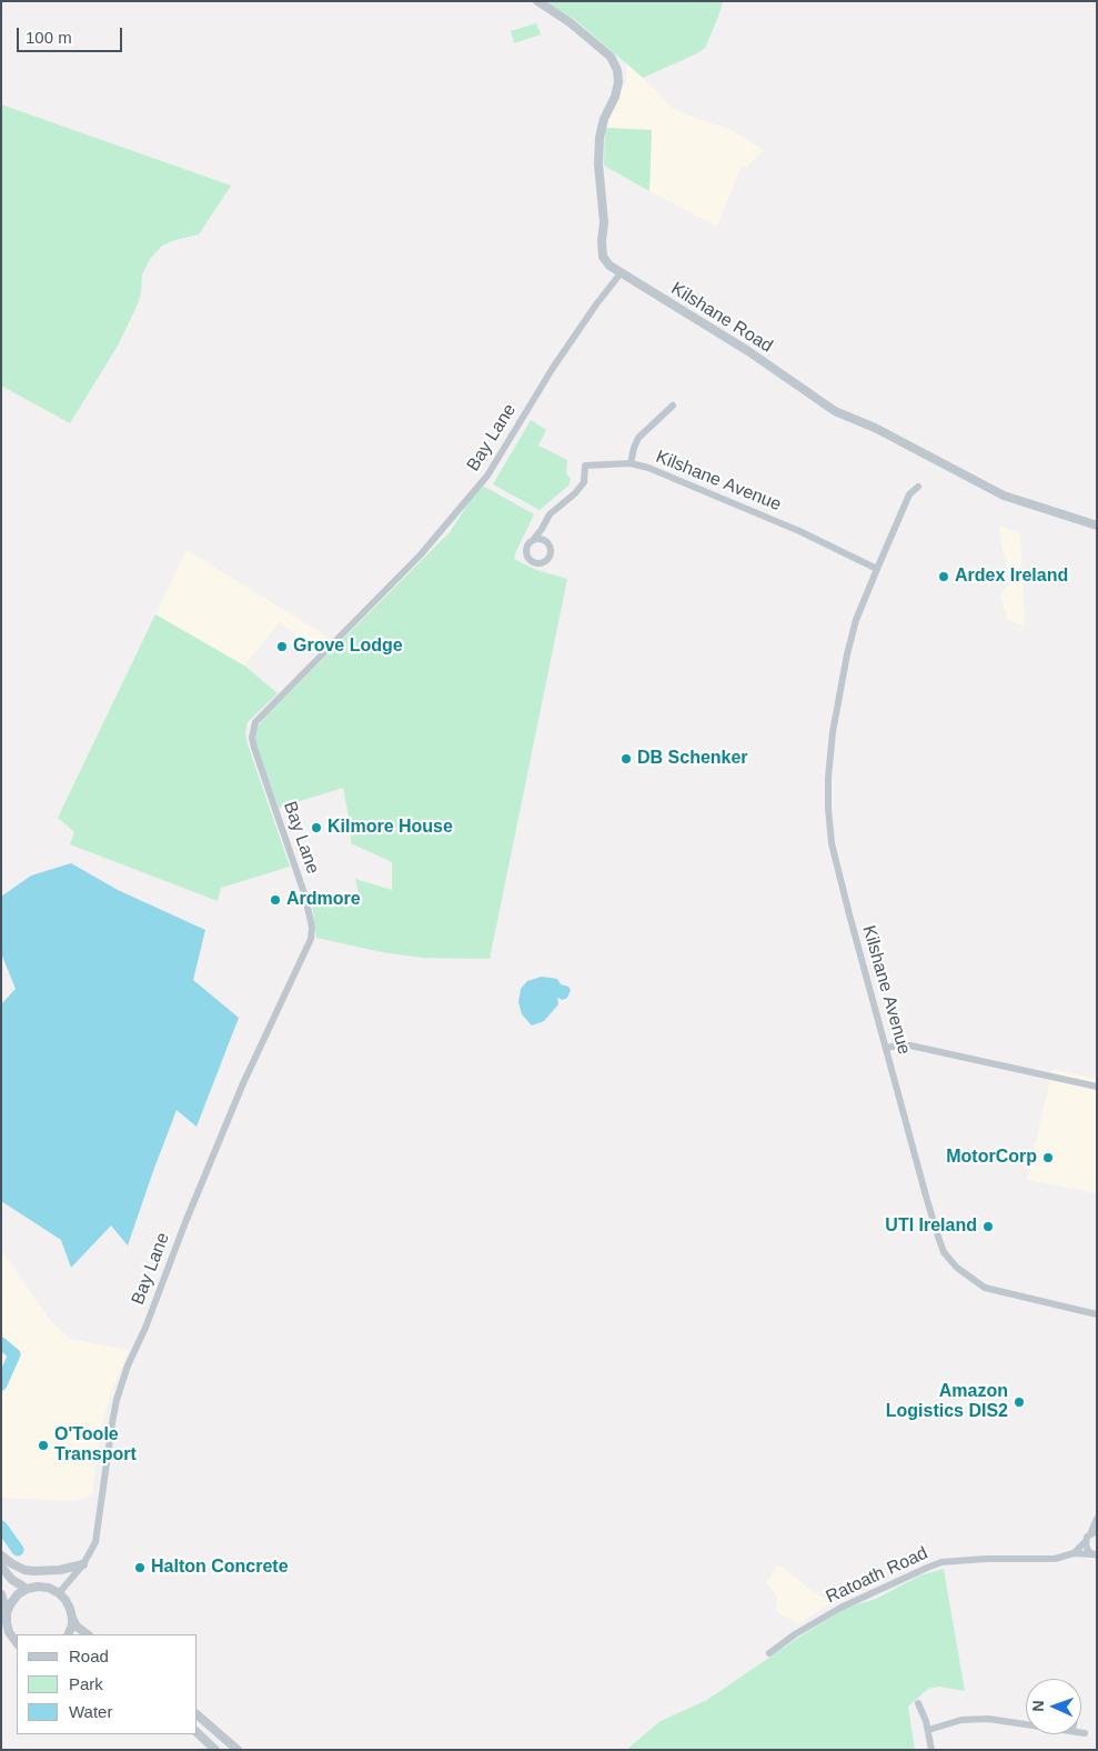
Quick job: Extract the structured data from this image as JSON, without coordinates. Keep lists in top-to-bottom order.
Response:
{
  "streets": {
    "street": [
      "Kilshane Road",
      "Bay Lane",
      "Kilshane Avenue",
      "Ratoath Road"
    ]
  },
  "crossings": [
    ["Kilshane Road", "Bay Lane"]
  ],
  "places": [
    "Ardex Ireland",
    "Grove Lodge",
    "DB Schenker",
    "Kilmore House",
    "Ardmore",
    "MotorCorp",
    "UTI Ireland",
    "Amazon Logistics DIS2",
    "O'Toole Transport",
    "Halton Concrete"
  ],
  "legend": ["Road", "Park", "Water"],
  "scale_bar": "100 m",
  "north": "left"
}
